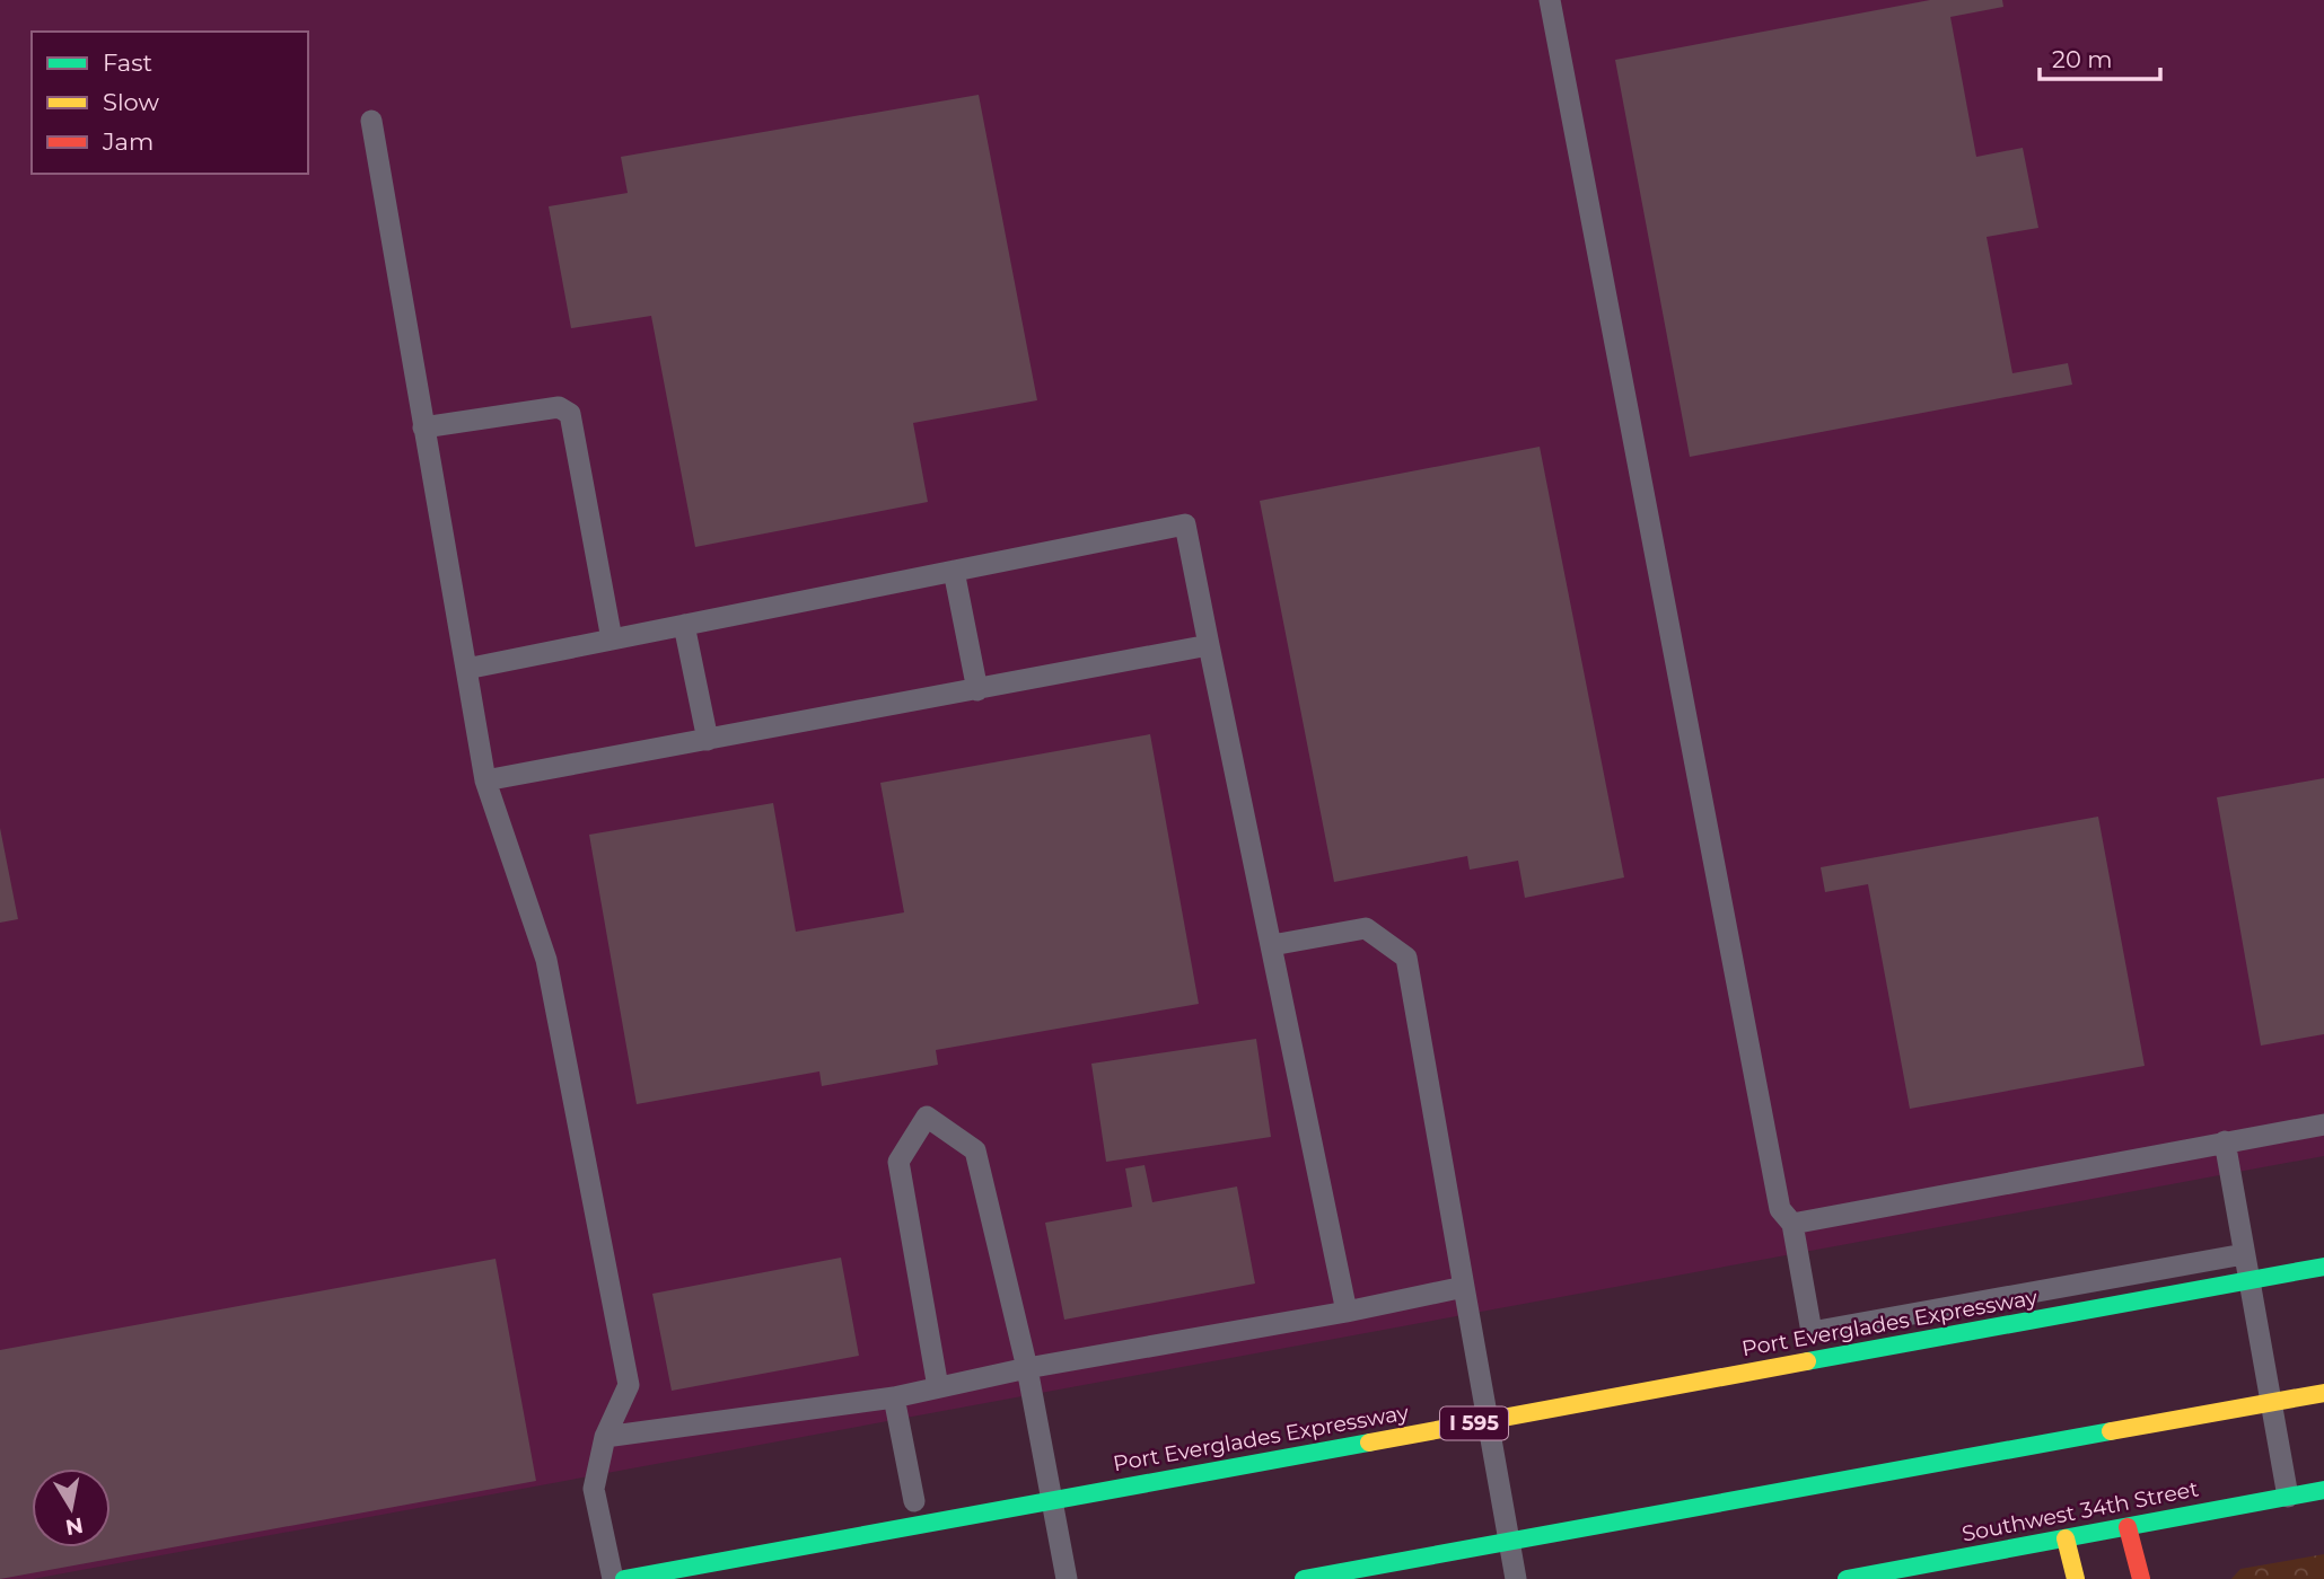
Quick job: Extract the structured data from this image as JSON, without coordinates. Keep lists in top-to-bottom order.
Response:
{
  "streets": {
    "main road": ["Port Everglades Expressway", "I 595", "Southwest 34th Street"]
  },
  "legend": ["Fast", "Slow", "Jam"],
  "scale_bar": "20 m",
  "north": "bottom"
}
